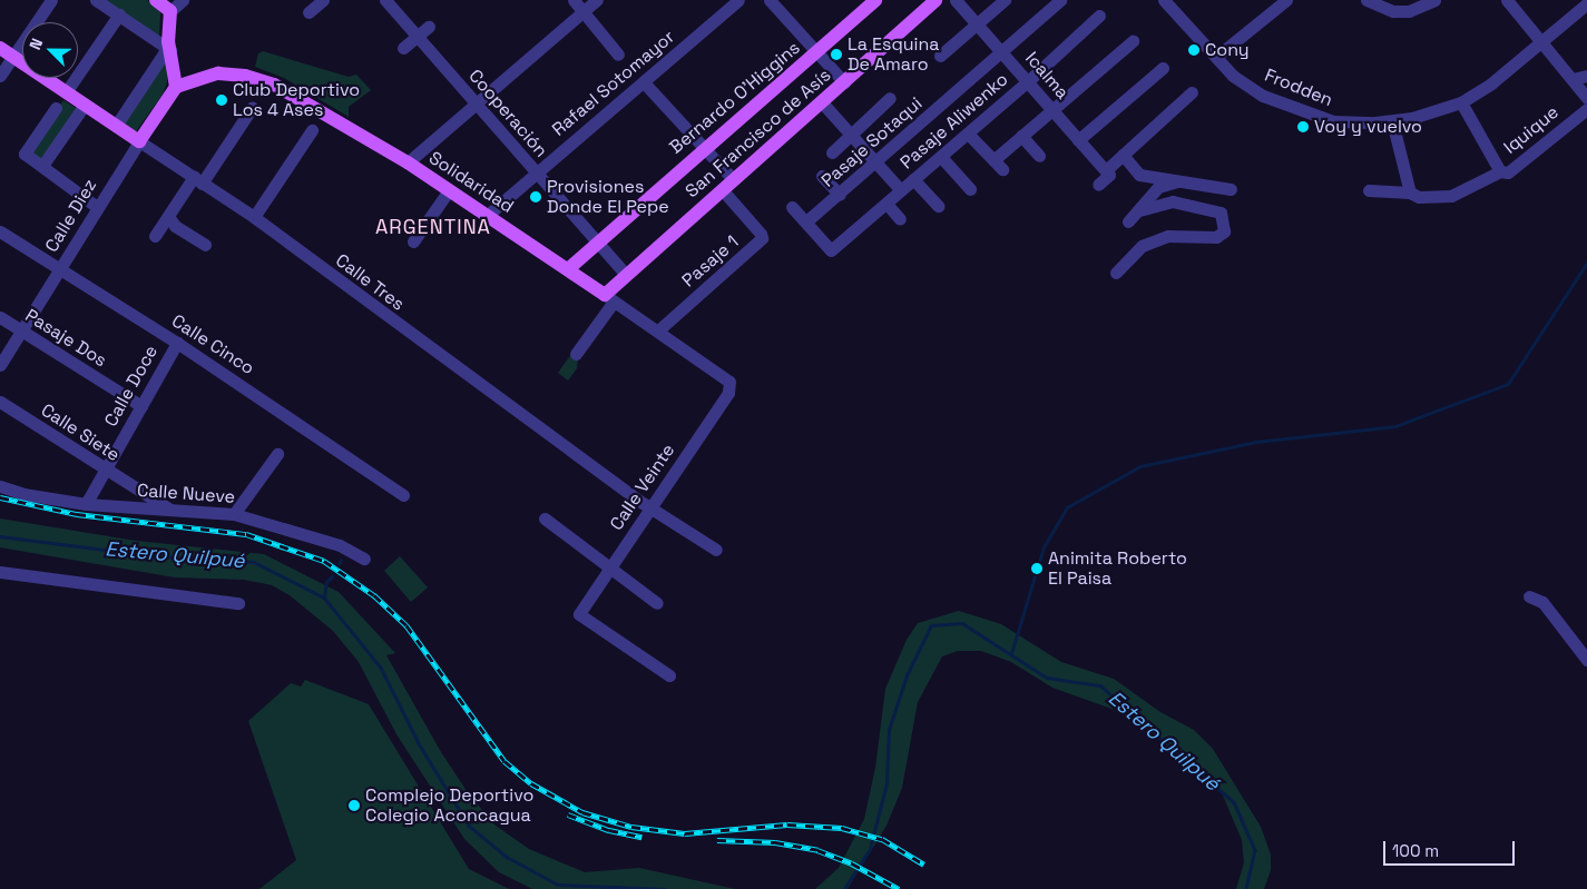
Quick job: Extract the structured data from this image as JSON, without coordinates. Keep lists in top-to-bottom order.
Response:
{
  "streets": {
    "main road": [
      "Bernardo O'Higgins",
      "San Francisco de Asís",
      "Solidaridad",
      "Calle Diez",
      "Calle Tres"
    ],
    "street": [
      "Icalma",
      "Rafael Sotomayor",
      "Frodden",
      "Cooperación",
      "Pasaje Aliwenko",
      "Iquique",
      "Pasaje Sotaqui",
      "Pasaje 1",
      "Pasaje Dos",
      "Calle Cinco",
      "Calle Doce",
      "Calle Siete",
      "Calle Veinte",
      "Calle Nueve"
    ]
  },
  "crossings": [
    ["Icalma", "Pasaje Aliwenko"],
    ["Icalma", "Pasaje Sotaqui"],
    ["Rafael Sotomayor", "Cooperación"],
    ["Rafael Sotomayor", "Solidaridad"],
    ["Bernardo O'Higgins", "Cooperación"],
    ["Bernardo O'Higgins", "Solidaridad"],
    ["Cooperación", "San Francisco de Asís"],
    ["Pasaje Aliwenko", "Pasaje Sotaqui"],
    ["San Francisco de Asís", "Solidaridad"],
    ["San Francisco de Asís", "Pasaje 1"],
    ["Solidaridad", "Calle Diez"],
    ["Solidaridad", "Pasaje 1"],
    ["Solidaridad", "Calle Veinte"],
    ["Calle Diez", "Calle Tres"],
    ["Calle Diez", "Pasaje Dos"],
    ["Calle Diez", "Calle Cinco"],
    ["Calle Tres", "Calle Veinte"],
    ["Pasaje Dos", "Calle Doce"],
    ["Calle Cinco", "Calle Doce"],
    ["Calle Doce", "Calle Siete"],
    ["Calle Doce", "Calle Nueve"],
    ["Calle Siete", "Calle Nueve"]
  ],
  "districts": ["ARGENTINA"],
  "water": ["Estero Quilpué"],
  "places": [
    "Cony",
    "La Esquina De Amaro",
    "Club Deportivo Los 4 Ases",
    "Voy y vuelvo",
    "Provisiones Donde El Pepe",
    "Animita Roberto El Paisa",
    "Complejo Deportivo Colegio Aconcagua"
  ],
  "scale_bar": "100 m",
  "north": "top left"
}
